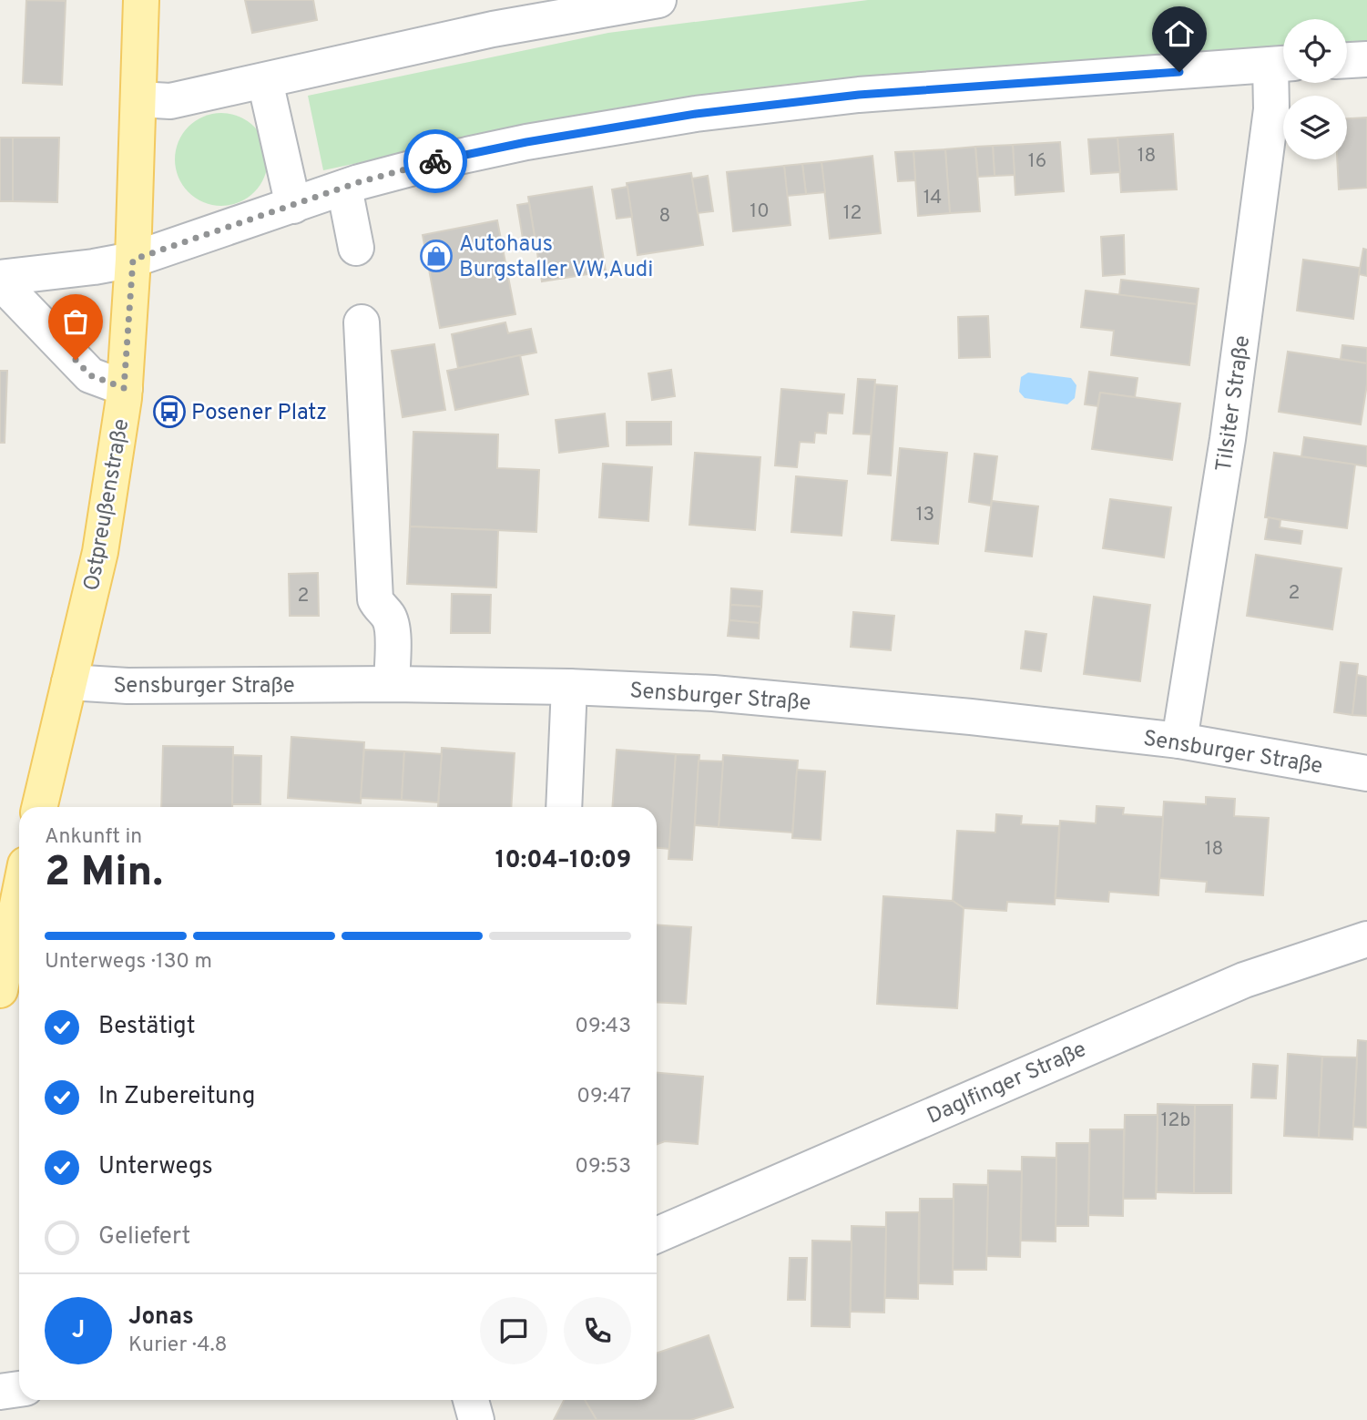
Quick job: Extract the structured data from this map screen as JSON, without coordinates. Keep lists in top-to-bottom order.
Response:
{
  "streets": {
    "main road": ["Ostpreußenstraße"],
    "street": ["Tilsiter Straße", "Sensburger Straße", "Daglfinger Straße"]
  },
  "crossings": [
    ["Tilsiter Straße", "Sensburger Straße"],
    ["Ostpreußenstraße", "Sensburger Straße"]
  ],
  "places": {
    "shop": ["Autohaus Burgstaller VW,Audi"],
    "bus stop": ["Posener Platz"]
  },
  "house_numbers": [
    "18",
    "16",
    "14",
    "10",
    "12",
    "8",
    "13",
    "2",
    "2",
    "18",
    "12b"
  ],
  "page": {
    "heading": ["2 Min.", "Ankunft in", "10:04–10:09"],
    "panel": ["Jonas", "Kurier · 4.8"],
    "bar": "Unterwegs · 130 m",
    "list": [
      ["Bestätigt", "09:43"],
      ["In Zubereitung", "09:47"],
      ["Unterwegs", "09:53"],
      "Geliefert"
    ],
    "round": "J"
  }
}
